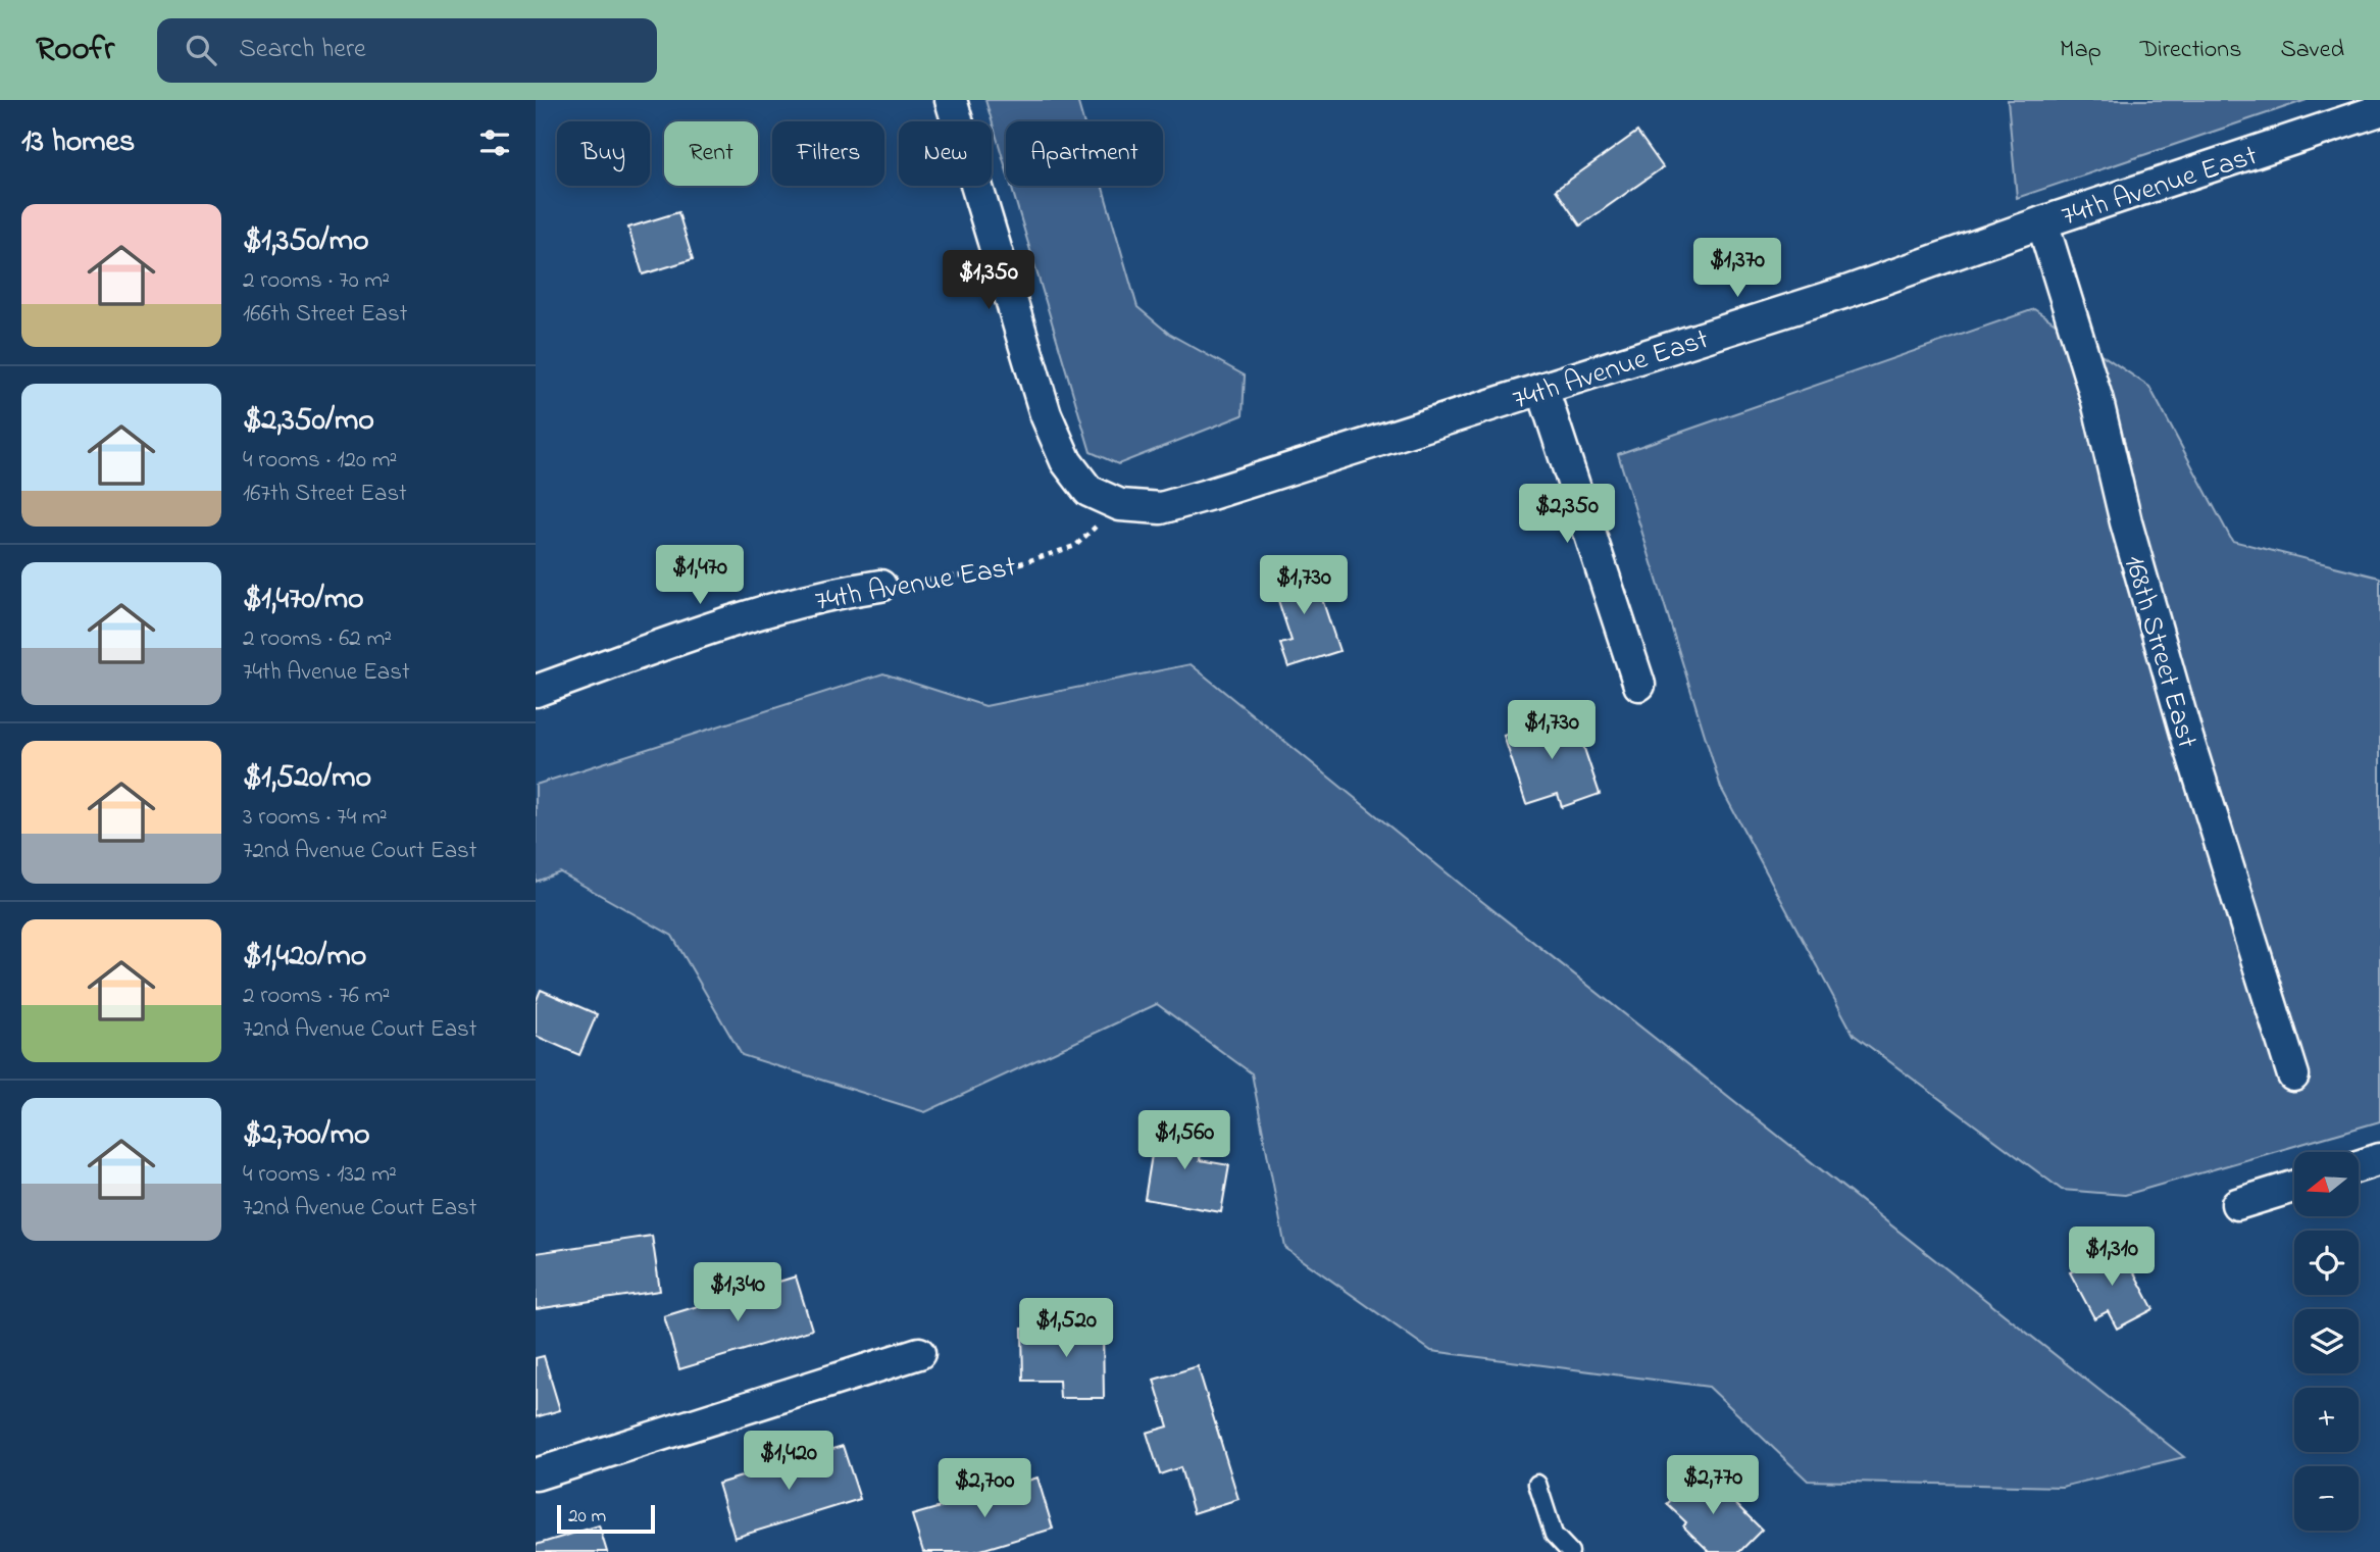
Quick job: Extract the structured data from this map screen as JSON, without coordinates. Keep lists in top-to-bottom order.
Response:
{
  "streets": {
    "street": ["74th Avenue East", "168th Street East"]
  },
  "crossings": [
    ["74th Avenue East", "168th Street East"]
  ],
  "scale_bar": "20 m",
  "north": "left",
  "page": {
    "header": "Roofr",
    "search": "Search here",
    "nav": ["Map", "Directions", "Saved"],
    "heading": "13 homes",
    "chip": [
      "Buy",
      "Rent",
      "Filters",
      "New",
      "Apartment"
    ],
    "list": [
      {
        "name": "$1,350/mo",
        "note": "2 rooms · 70 m² · 166th Street East"
      },
      {
        "name": "$2,350/mo",
        "note": "4 rooms · 120 m² · 167th Street East"
      },
      {
        "name": "$1,470/mo",
        "note": "2 rooms · 62 m² · 74th Avenue East"
      },
      {
        "name": "$1,520/mo",
        "note": "3 rooms · 74 m² · 72nd Avenue Court East"
      },
      {
        "name": "$1,420/mo",
        "note": "2 rooms · 76 m² · 72nd Avenue Court East"
      },
      {
        "name": "$2,700/mo",
        "note": "4 rooms · 132 m² · 72nd Avenue Court East"
      }
    ],
    "price": [
      "$1,370",
      "$1,350",
      "$2,350",
      "$1,470",
      "$1,730",
      "$1,730",
      "$1,560",
      "$1,310",
      "$1,340",
      "$1,520",
      "$1,420",
      "$2,770",
      "$2,700"
    ],
    "map_buttons": ["+", "−"],
    "scale": "20 m"
  }
}
